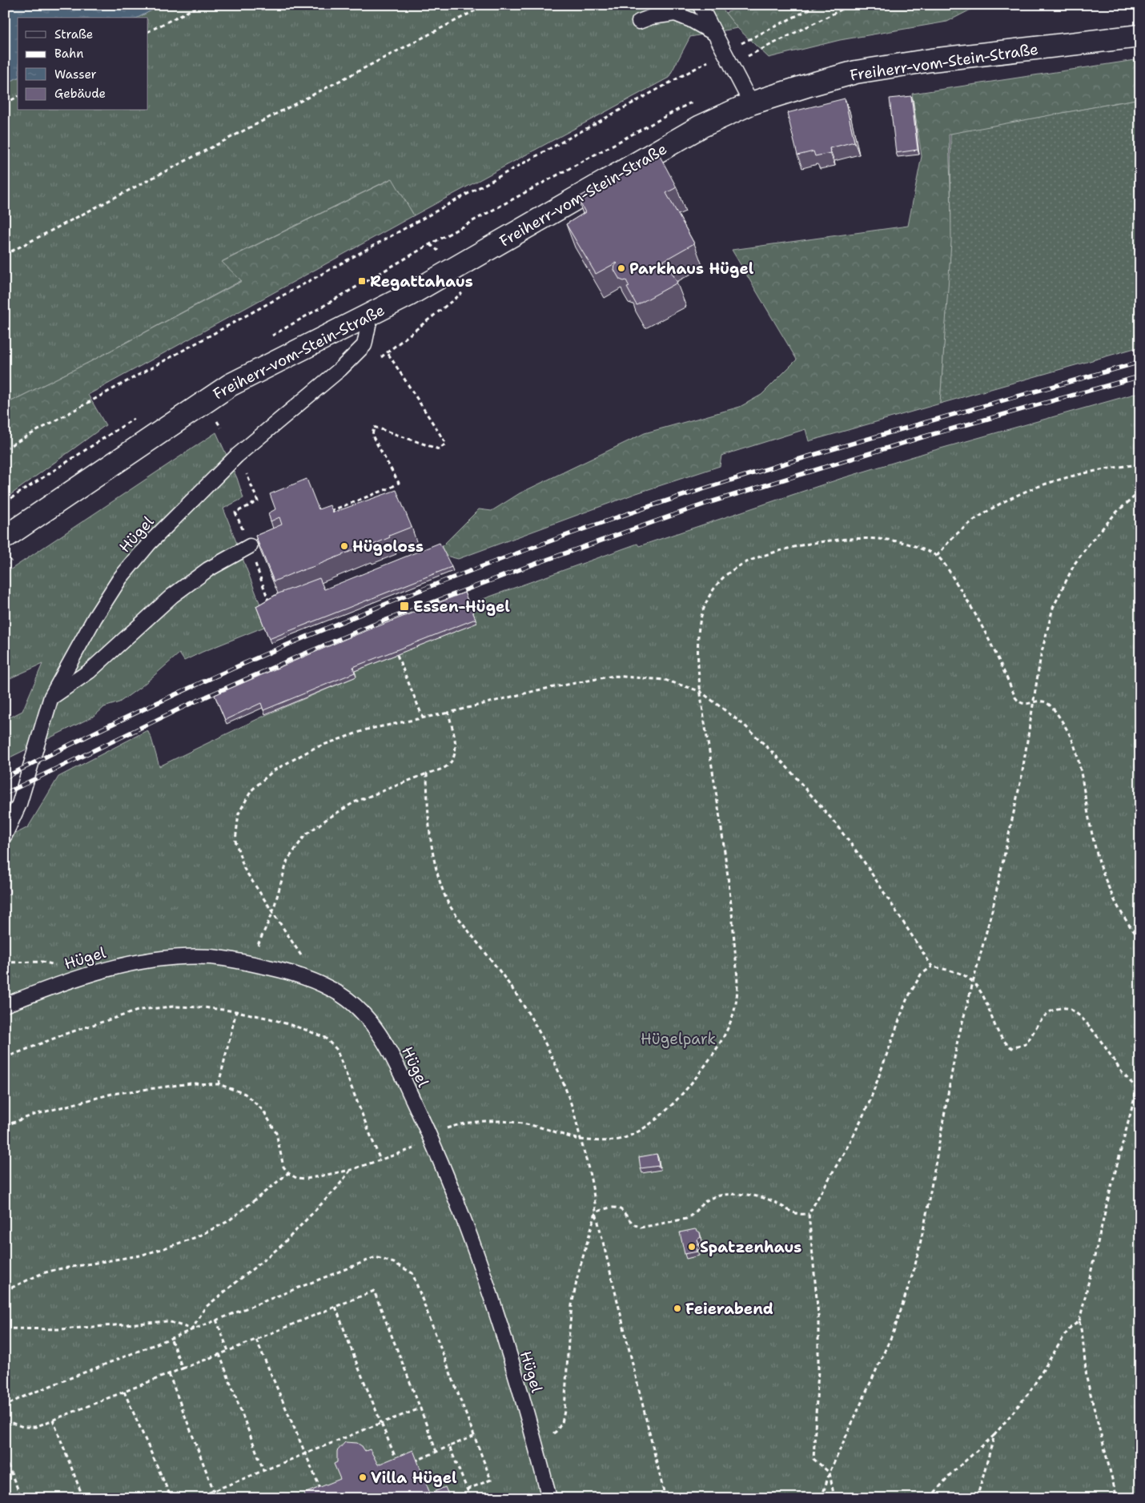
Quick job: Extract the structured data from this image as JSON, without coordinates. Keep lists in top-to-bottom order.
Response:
{
  "streets": {
    "main road": ["Freiherr-vom-Stein-Straße"],
    "lane": ["Hügel"]
  },
  "crossings": [
    ["Freiherr-vom-Stein-Straße", "Hügel"]
  ],
  "parks": ["Hügelpark"],
  "places": {
    "other": [
      "Parkhaus Hügel",
      "Hügoloss",
      "Spatzenhaus",
      "Feierabend",
      "Villa Hügel"
    ],
    "transit": ["Regattahaus", "Essen-Hügel"]
  },
  "legend": [
    "Straße",
    "Bahn",
    "Wasser",
    "Gebäude"
  ]
}
